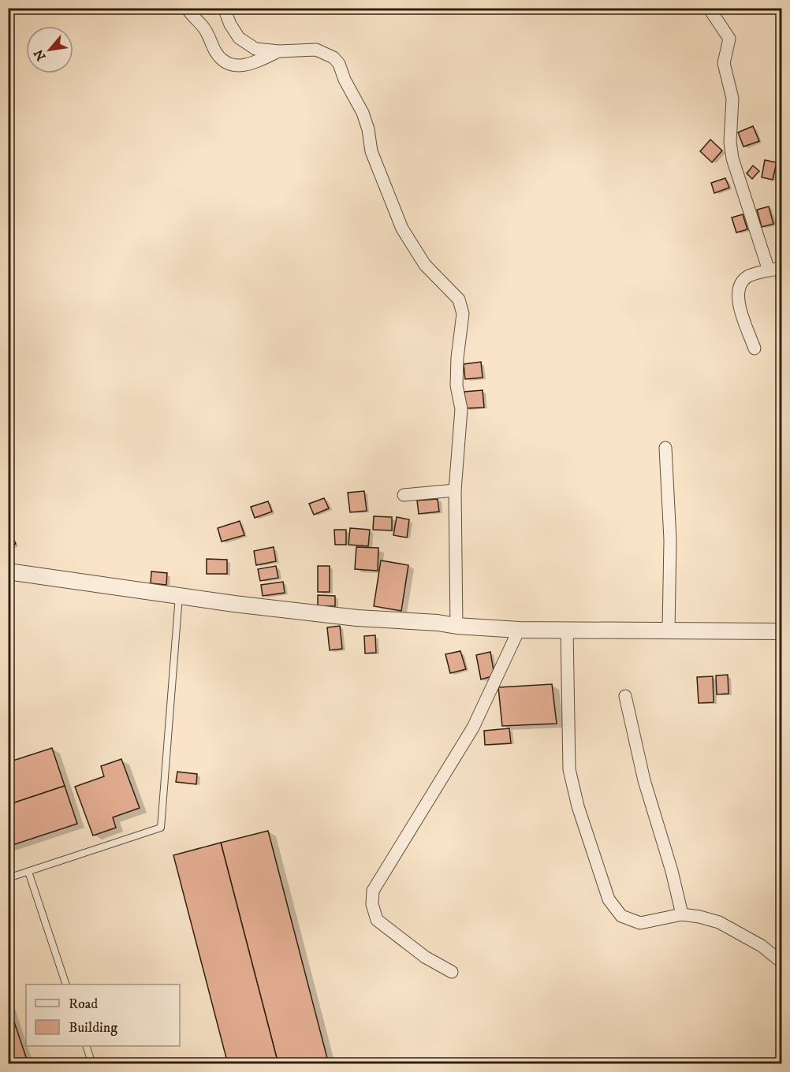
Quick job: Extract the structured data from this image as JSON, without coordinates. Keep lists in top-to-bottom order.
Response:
{
  "legend": ["Road", "Building"],
  "north": "bottom left"
}
